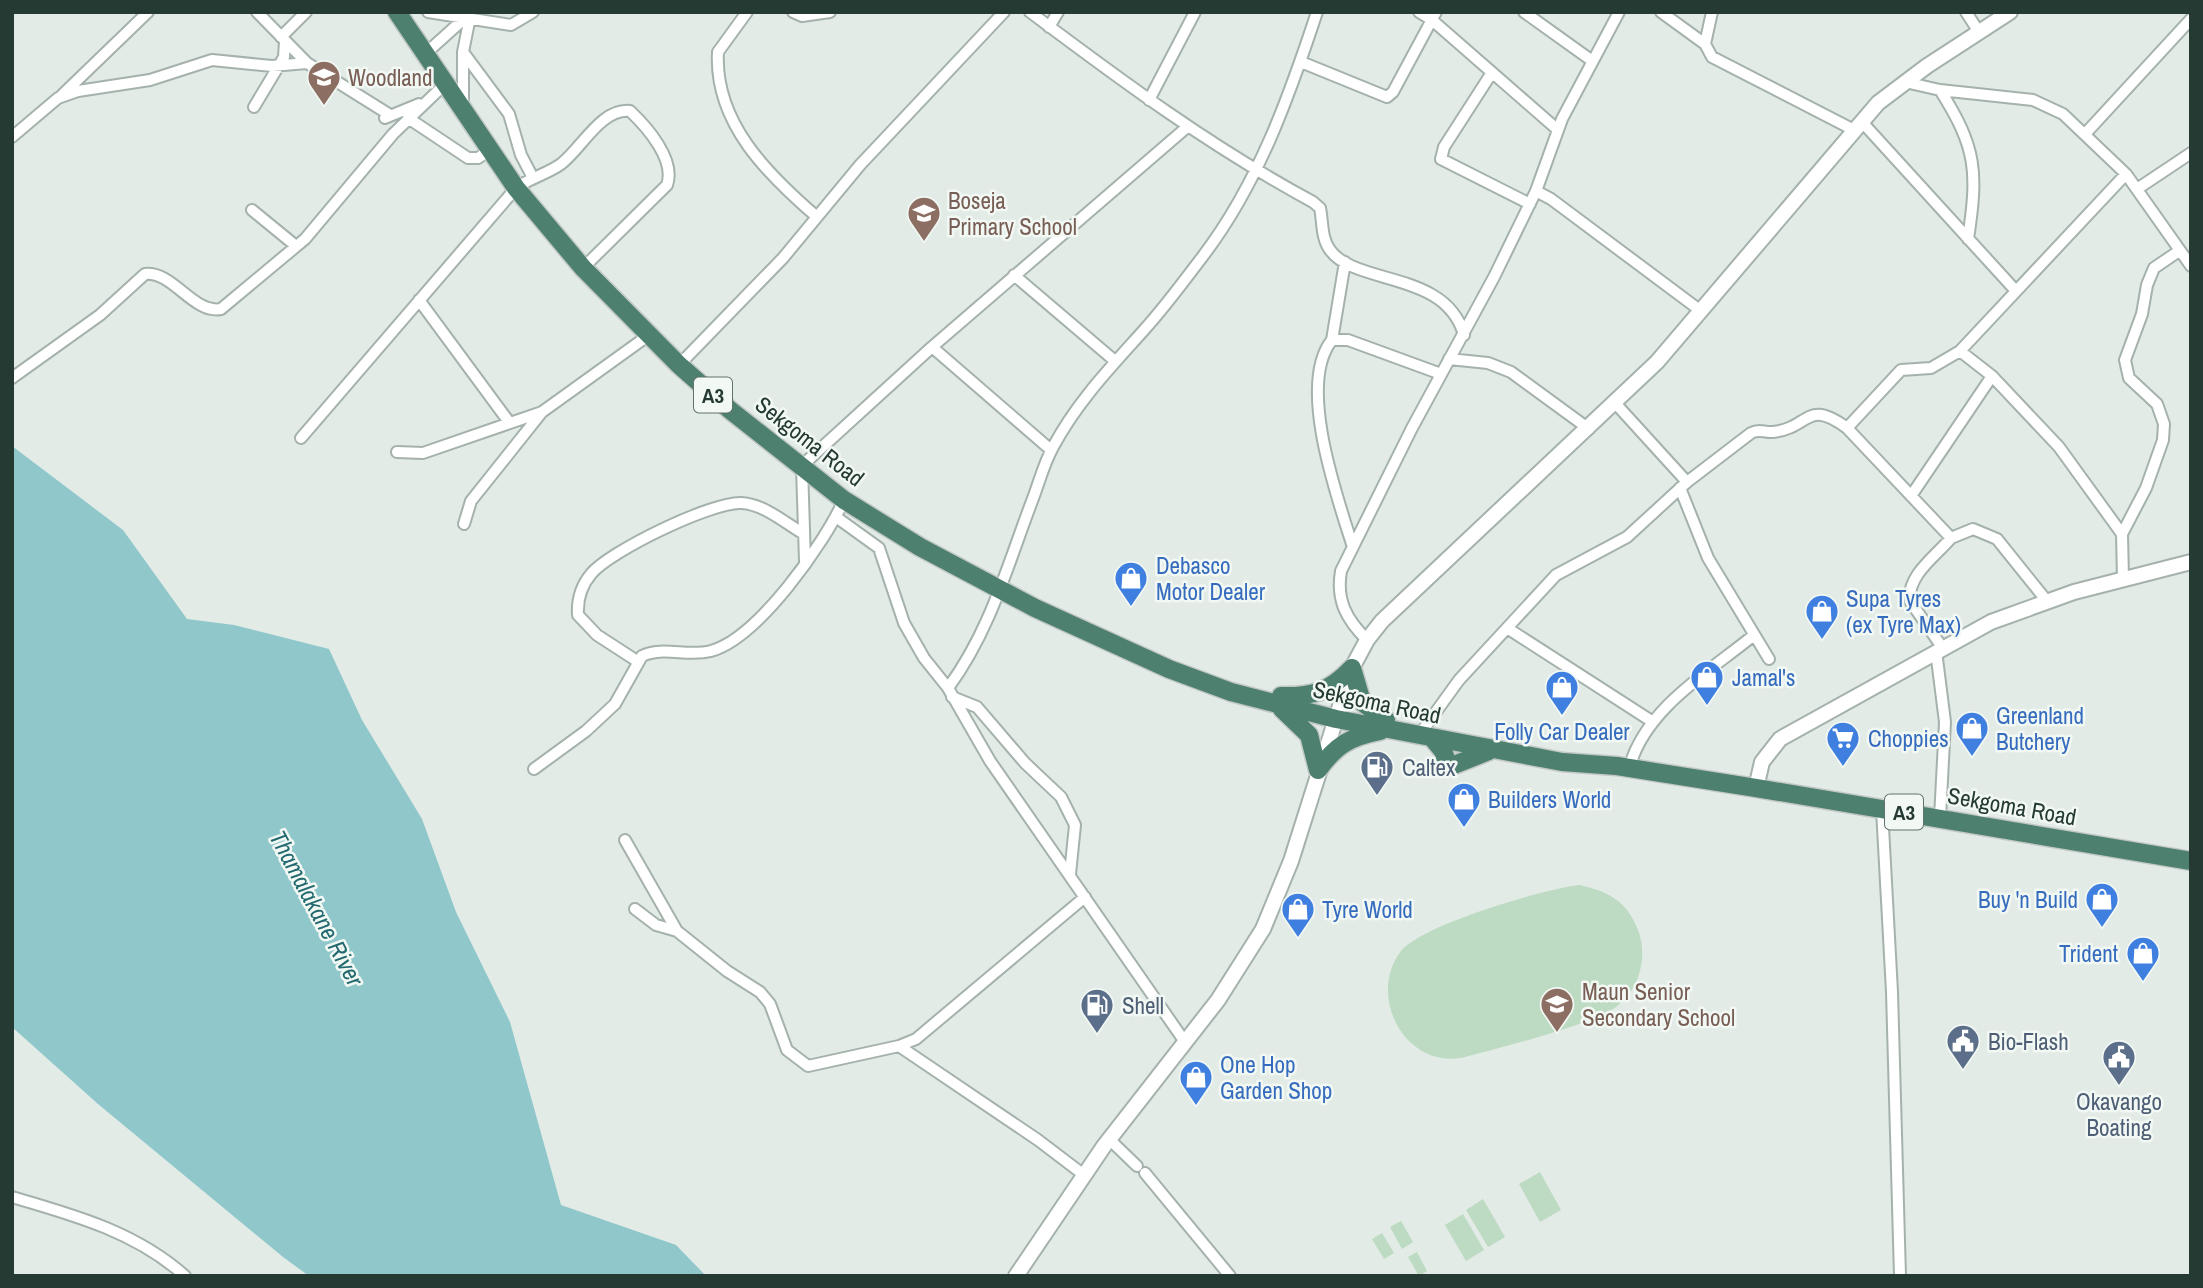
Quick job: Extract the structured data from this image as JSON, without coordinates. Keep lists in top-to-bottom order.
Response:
{
  "streets": {
    "highway": ["A3", "Sekgoma Road"]
  },
  "water": ["Thamalakane River"],
  "places": {
    "school or university": ["Woodland", "Boseja Primary School", "Maun Senior Secondary School"],
    "shop": [
      "Debasco Motor Dealer",
      "Supa Tyres (ex Tyre Max)",
      "Jamal's",
      "Folly Car Dealer",
      "Greenland Butchery",
      "Builders World",
      "Buy 'n Build",
      "Tyre World",
      "Trident",
      "One Hop Garden Shop"
    ],
    "supermarket": ["Choppies"],
    "fuel station": ["Caltex", "Shell"],
    "public building": ["Bio-Flash", "Okavango Boating"]
  }
}
